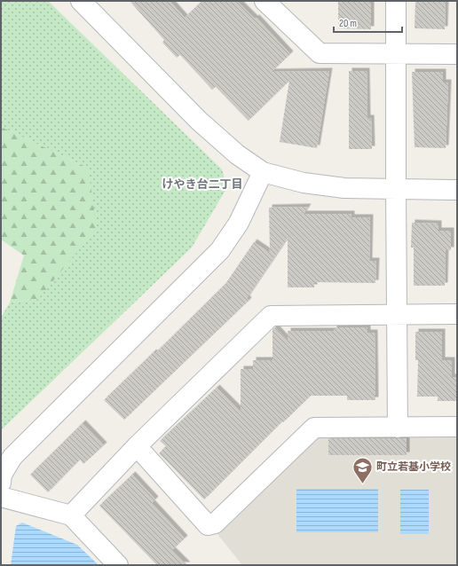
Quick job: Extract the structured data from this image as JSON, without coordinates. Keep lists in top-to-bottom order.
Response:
{
  "districts": ["けやき台二丁目"],
  "places": {
    "school or university": ["町立若基小学校"]
  },
  "scale_bar": "20 m"
}
